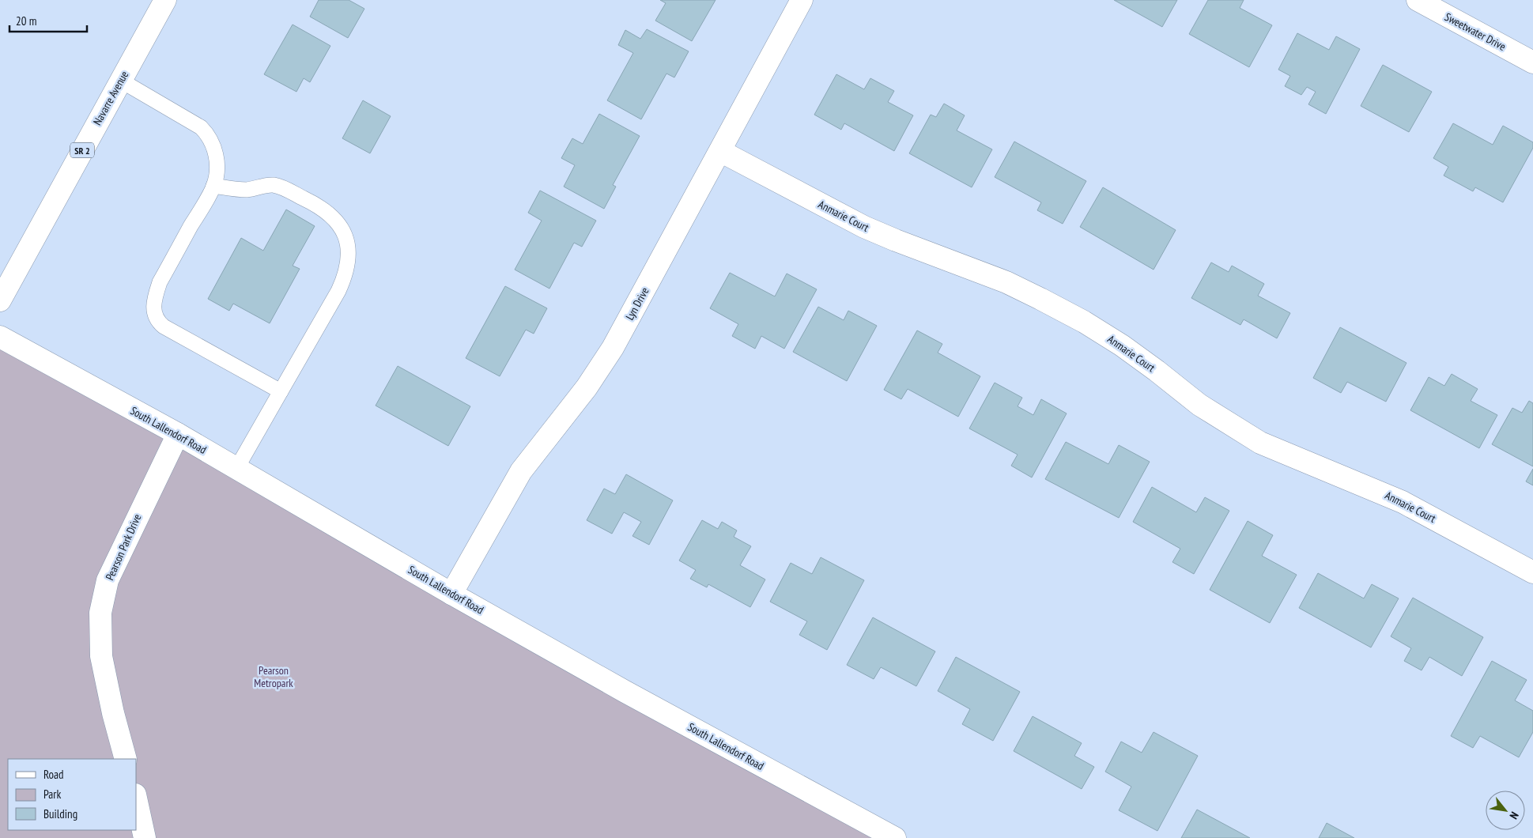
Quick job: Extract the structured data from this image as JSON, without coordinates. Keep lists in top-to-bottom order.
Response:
{
  "streets": {
    "main road": [
      "Sweetwater Drive",
      "Navarre Avenue",
      "SR 2",
      "Anmarie Court",
      "Lyn Drive",
      "South Lallendorf Road",
      "Pearson Park Drive"
    ]
  },
  "crossings": [
    ["Anmarie Court", "Lyn Drive"],
    ["Lyn Drive", "South Lallendorf Road"],
    ["South Lallendorf Road", "Pearson Park Drive"]
  ],
  "parks": ["Pearson Metropark"],
  "legend": ["Road", "Park", "Building"],
  "scale_bar": "20 m",
  "north": "bottom right"
}
